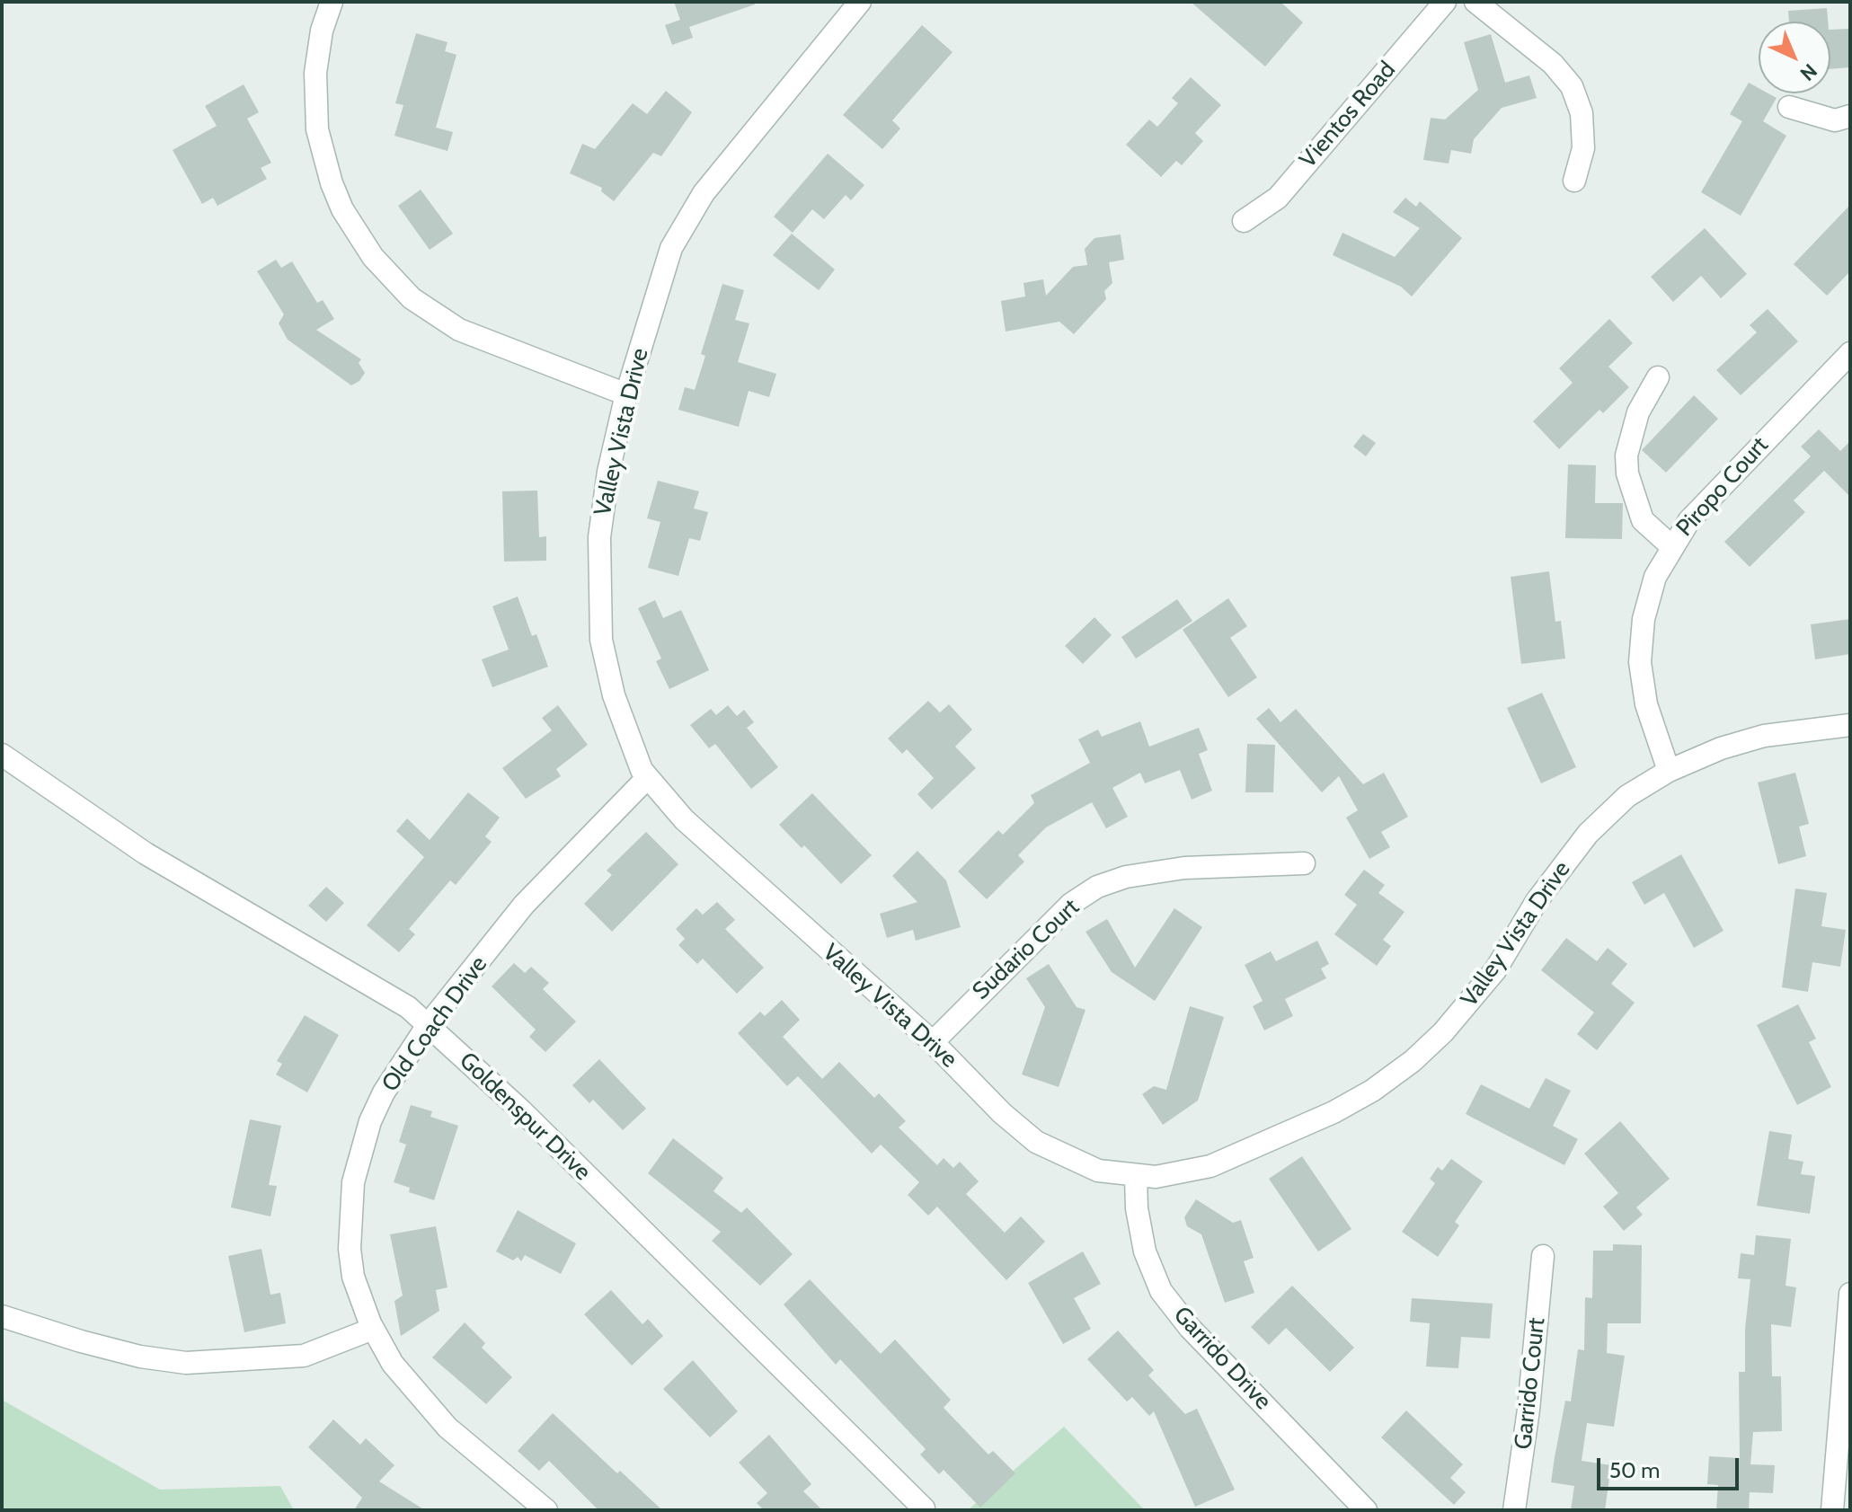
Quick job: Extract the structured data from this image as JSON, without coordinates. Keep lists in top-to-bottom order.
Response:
{
  "streets": {
    "street": [
      "Vientos Road",
      "Valley Vista Drive",
      "Piropo Court",
      "Sudario Court",
      "Old Coach Drive",
      "Goldenspur Drive",
      "Garrido Drive",
      "Garrido Court"
    ]
  },
  "crossings": [
    ["Valley Vista Drive", "Piropo Court"],
    ["Valley Vista Drive", "Sudario Court"],
    ["Valley Vista Drive", "Old Coach Drive"],
    ["Valley Vista Drive", "Garrido Drive"],
    ["Old Coach Drive", "Goldenspur Drive"]
  ],
  "scale_bar": "50 m",
  "north": "bottom right"
}
